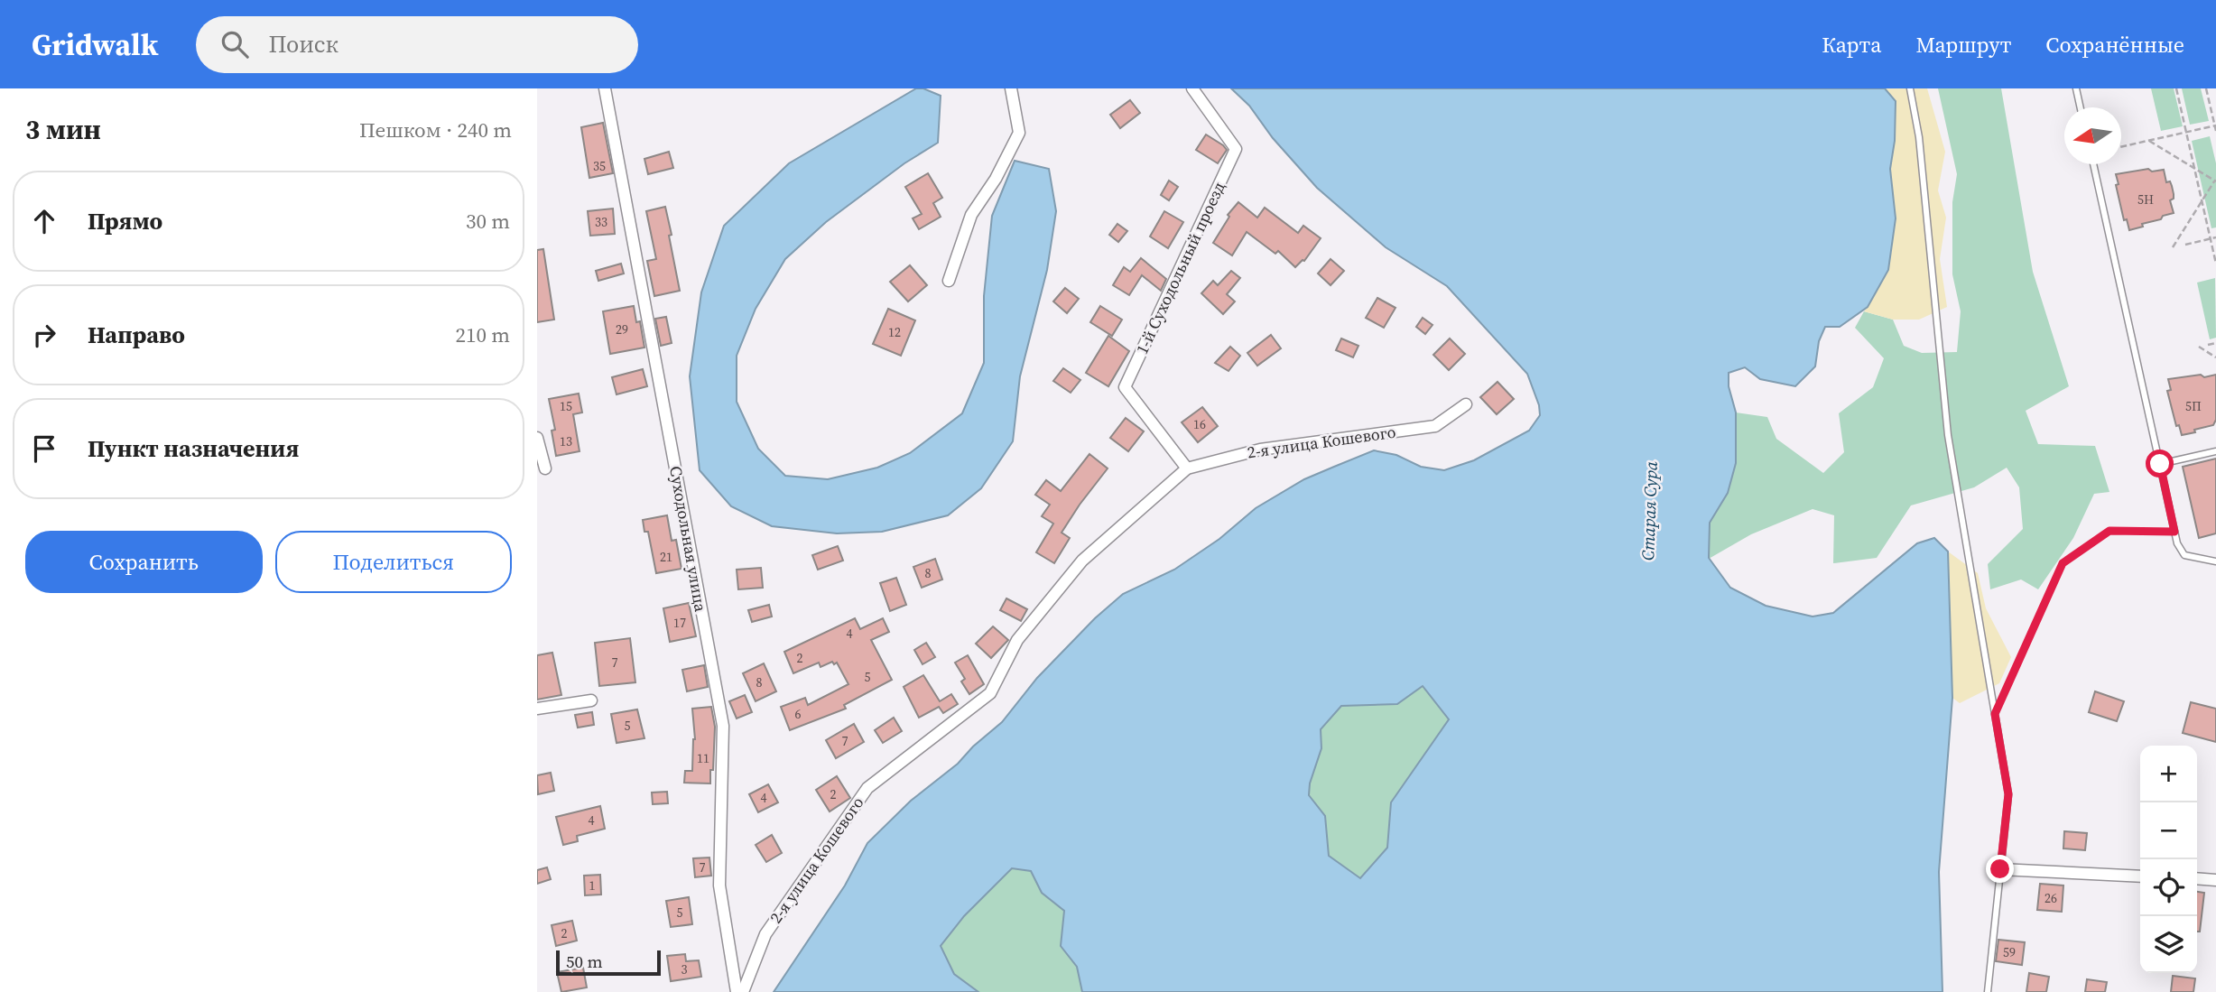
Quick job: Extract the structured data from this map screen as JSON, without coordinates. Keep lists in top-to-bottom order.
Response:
{
  "streets": {
    "street": ["1-й Суходольный проезд", "2-я улица Кошевого", "Суходольная улица"]
  },
  "crossings": [
    ["1-й Суходольный проезд", "2-я улица Кошевого"]
  ],
  "water": ["Старая Сура"],
  "house_numbers": [
    "35",
    "5Н",
    "33",
    "29",
    "12",
    "15",
    "5П",
    "16",
    "13",
    "21",
    "8",
    "17",
    "4",
    "2",
    "7",
    "5",
    "8",
    "6",
    "5",
    "7",
    "11",
    "2",
    "4",
    "4",
    "7",
    "1",
    "26",
    "5",
    "2",
    "59",
    "3"
  ],
  "scale_bar": "50 m",
  "north": "left",
  "page": {
    "header": "Gridwalk",
    "search": "Поиск",
    "nav": ["Карта", "Маршрут", "Сохранённые"],
    "heading": ["3 мин", "Пешком · 240 m"],
    "list": [
      ["Прямо", "30 m"],
      ["Направо", "210 m"],
      "Пункт назначения"
    ],
    "buttons": ["Сохранить", "Поделиться"],
    "map_buttons": ["+", "−"],
    "scale": "50 m"
  }
}
